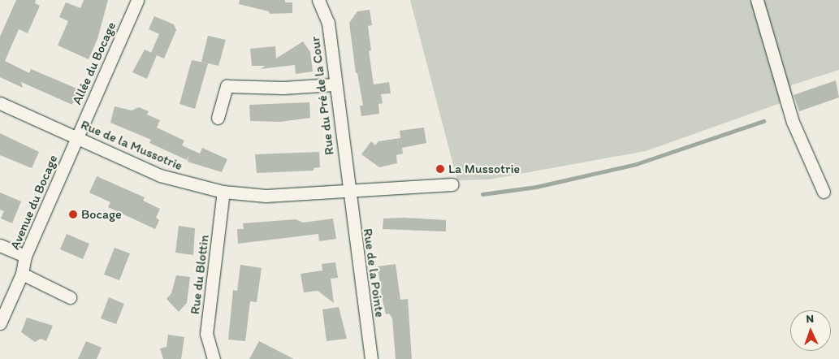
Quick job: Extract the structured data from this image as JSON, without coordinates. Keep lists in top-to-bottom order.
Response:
{
  "streets": {
    "street": [
      "Allée du Bocage",
      "Rue du Pré de la Cour",
      "Rue de la Mussotrie",
      "Avenue du Bocage",
      "Rue de la Pointe",
      "Rue du Blottin"
    ]
  },
  "crossings": [
    ["Allée du Bocage", "Rue de la Mussotrie"],
    ["Allée du Bocage", "Avenue du Bocage"],
    ["Rue du Pré de la Cour", "Rue de la Mussotrie"],
    ["Rue du Pré de la Cour", "Rue de la Pointe"],
    ["Rue de la Mussotrie", "Avenue du Bocage"],
    ["Rue de la Mussotrie", "Rue de la Pointe"],
    ["Rue de la Mussotrie", "Rue du Blottin"]
  ],
  "places": ["La Mussotrie", "Bocage"],
  "north": "top"
}
